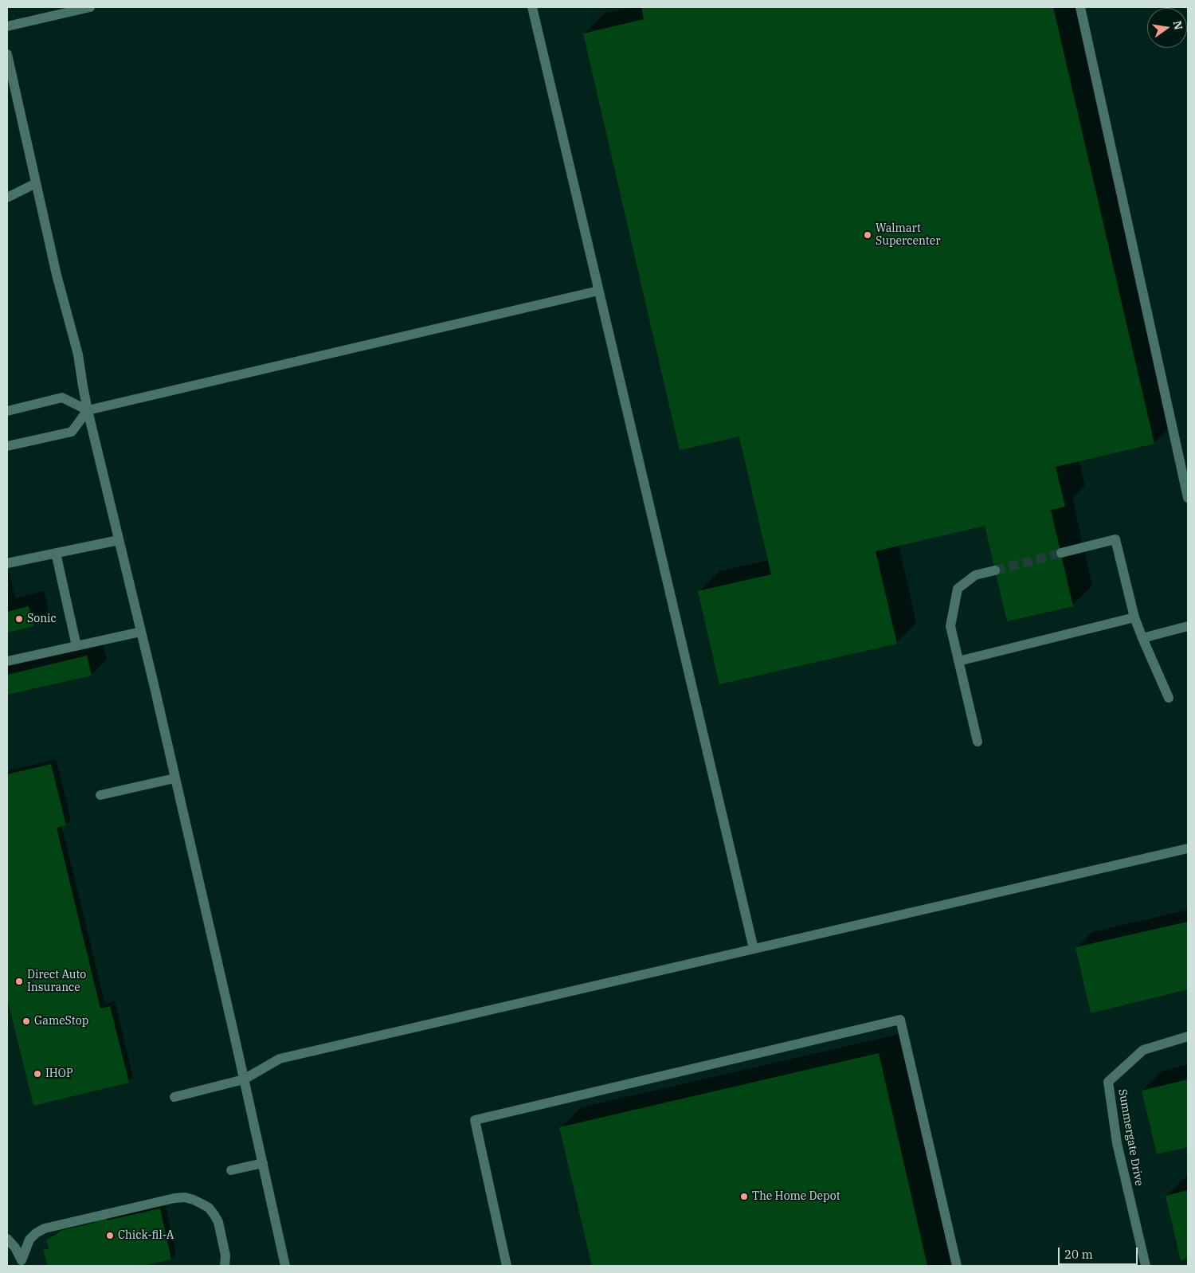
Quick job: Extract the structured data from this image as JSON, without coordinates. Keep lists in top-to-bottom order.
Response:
{
  "streets": {
    "street": ["Summergate Drive"]
  },
  "places": [
    "Walmart Supercenter",
    "Sonic",
    "Direct Auto Insurance",
    "GameStop",
    "IHOP",
    "The Home Depot",
    "Chick-fil-A"
  ],
  "scale_bar": "20 m",
  "north": "right"
}
